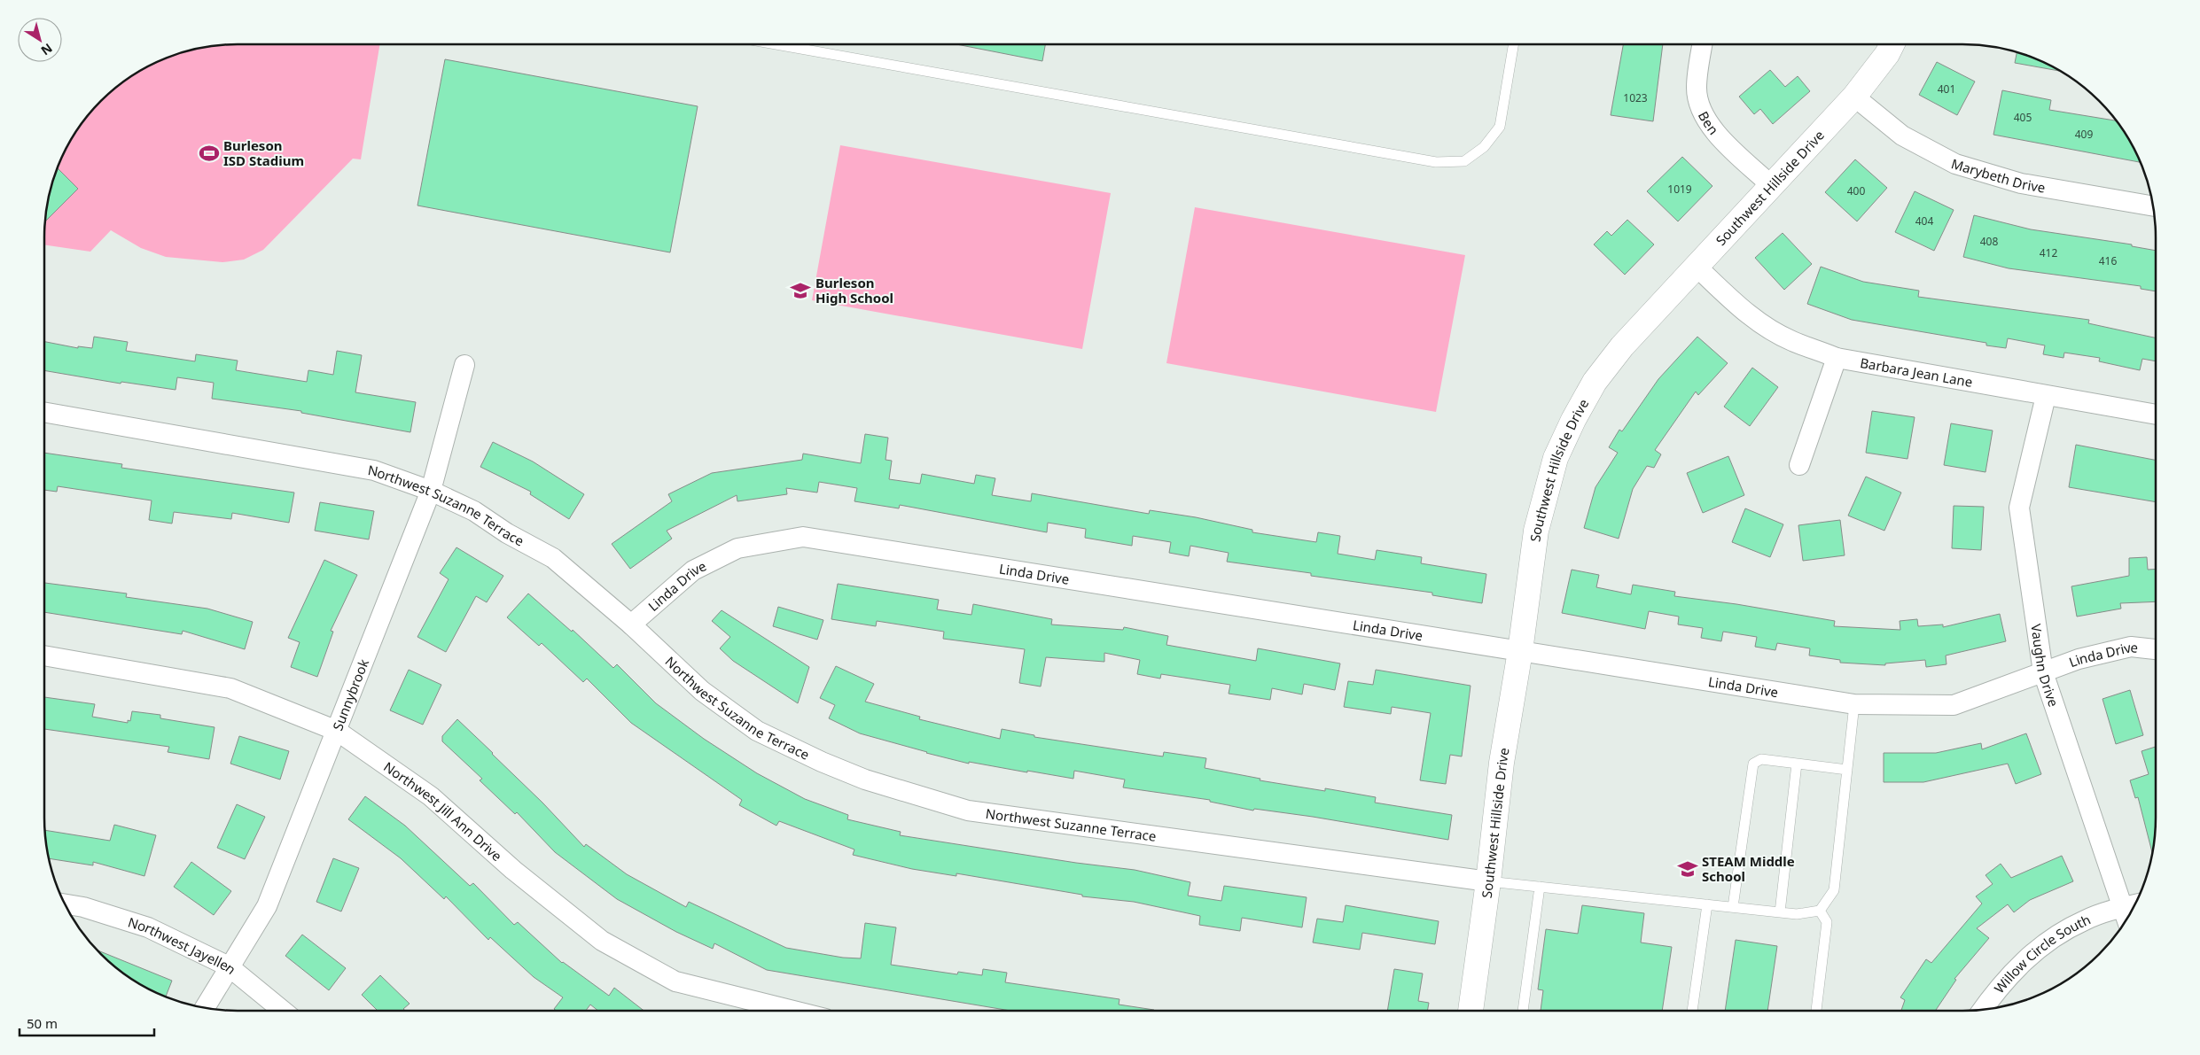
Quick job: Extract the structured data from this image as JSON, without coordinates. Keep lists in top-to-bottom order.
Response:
{
  "streets": {
    "street": [
      "Ben",
      "Marybeth Drive",
      "Southwest Hillside Drive",
      "Barbara Jean Lane",
      "Northwest Suzanne Terrace",
      "Linda Drive",
      "Vaughn Drive",
      "Sunnybrook",
      "Northwest Jill Ann Drive",
      "Northwest Jayellen",
      "Willow Circle South"
    ]
  },
  "crossings": [
    ["Ben", "Southwest Hillside Drive"],
    ["Marybeth Drive", "Southwest Hillside Drive"],
    ["Southwest Hillside Drive", "Barbara Jean Lane"],
    ["Southwest Hillside Drive", "Northwest Suzanne Terrace"],
    ["Southwest Hillside Drive", "Linda Drive"],
    ["Barbara Jean Lane", "Vaughn Drive"],
    ["Northwest Suzanne Terrace", "Linda Drive"],
    ["Northwest Suzanne Terrace", "Sunnybrook"],
    ["Linda Drive", "Vaughn Drive"],
    ["Vaughn Drive", "Willow Circle South"],
    ["Sunnybrook", "Northwest Jill Ann Drive"],
    ["Sunnybrook", "Northwest Jayellen"]
  ],
  "places": {
    "sports": ["Burleson ISD Stadium"],
    "school or university": ["Burleson High School", "STEAM Middle School"]
  },
  "house_numbers": [
    "401",
    "1023",
    "405",
    "409",
    "1019",
    "400",
    "404",
    "408",
    "412",
    "416"
  ],
  "scale_bar": "50 m",
  "north": "bottom right"
}
